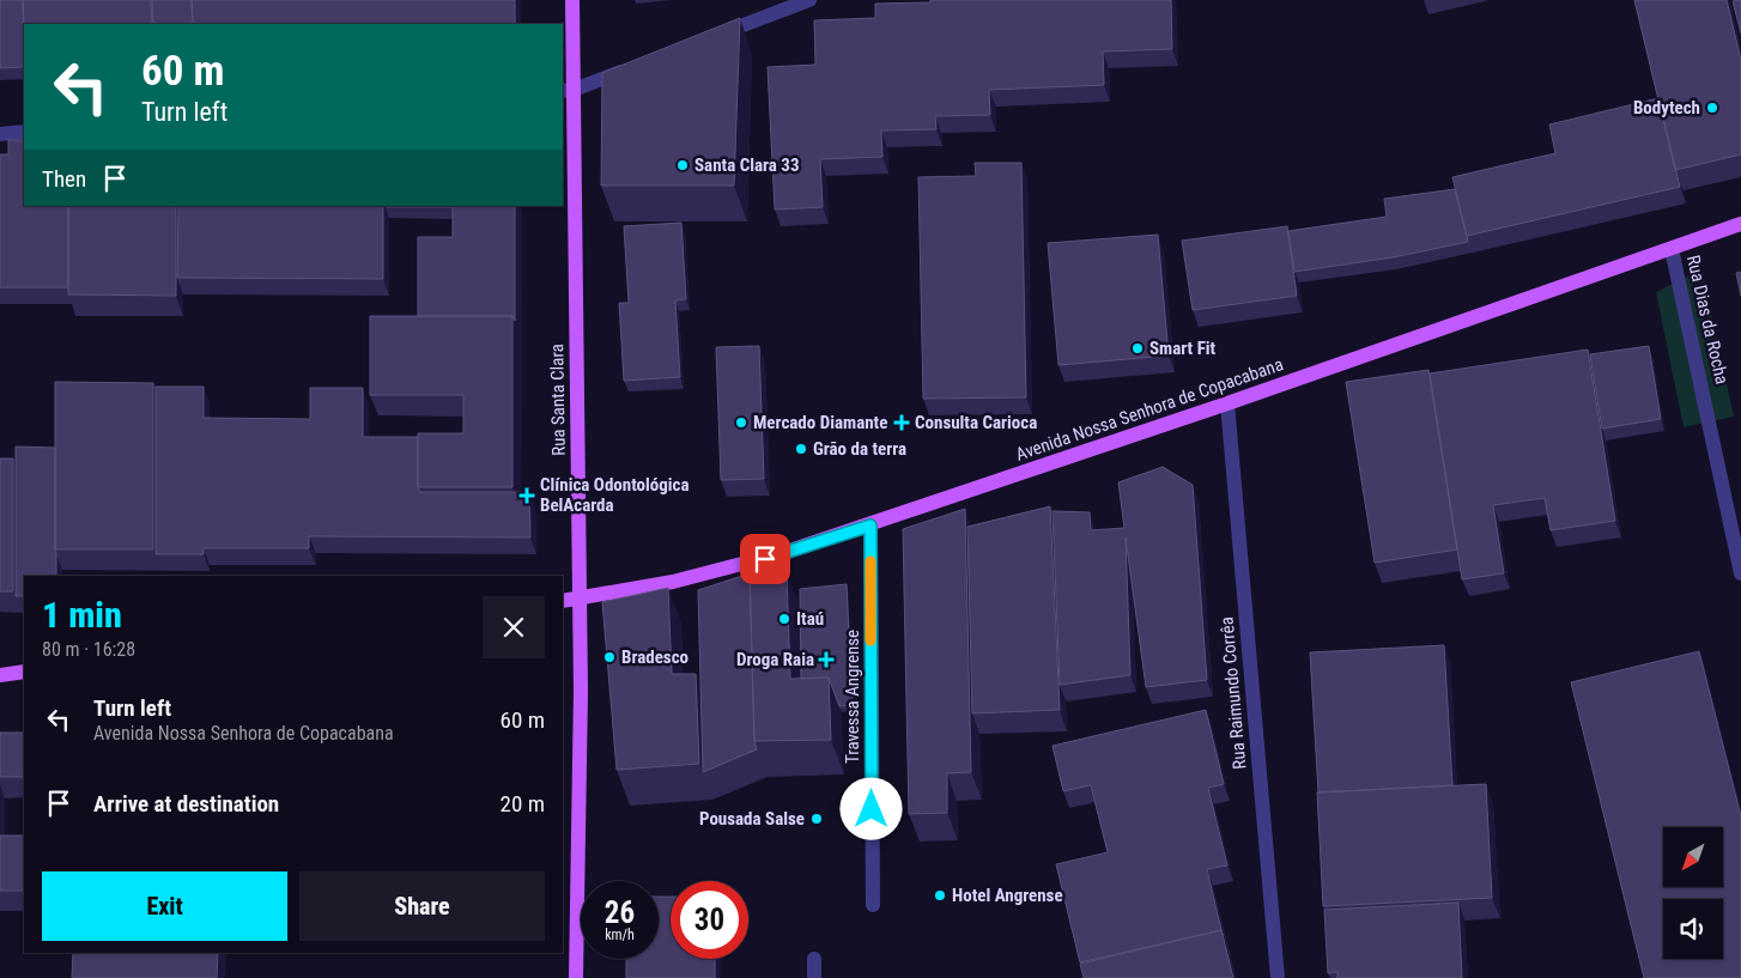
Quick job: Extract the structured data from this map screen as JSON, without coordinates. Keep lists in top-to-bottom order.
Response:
{
  "streets": {
    "main road": ["Rua Santa Clara", "Avenida Nossa Senhora de Copacabana"],
    "street": ["Rua Dias da Rocha", "Rua Raimundo Corrêa", "Travessa Angrense"]
  },
  "crossings": [
    ["Rua Dias da Rocha", "Avenida Nossa Senhora de Copacabana"],
    ["Rua Santa Clara", "Avenida Nossa Senhora de Copacabana"],
    ["Avenida Nossa Senhora de Copacabana", "Rua Raimundo Corrêa"],
    ["Avenida Nossa Senhora de Copacabana", "Travessa Angrense"]
  ],
  "places": {
    "other": [
      "Bodytech",
      "Santa Clara 33",
      "Smart Fit",
      "Mercado Diamante",
      "Grão da terra",
      "Itaú",
      "Bradesco",
      "Pousada Salse",
      "Hotel Angrense"
    ],
    "health": ["Consulta Carioca", "Clínica Odontológica BelAcarda", "Droga Raia"]
  },
  "north": "bottom left",
  "page": {
    "turn": ["60 m", "Turn left"],
    "then": "Then",
    "heading": ["1 min", "80 m · 16:28"],
    "list": [
      {
        "name": "Turn left",
        "note": "Avenida Nossa Senhora de Copacabana",
        "value": "60 m"
      },
      {
        "name": "Arrive at destination",
        "value": "20 m"
      }
    ],
    "buttons": ["Exit", "Share"],
    "speed": "26 km/h",
    "limit": "30"
  }
}
